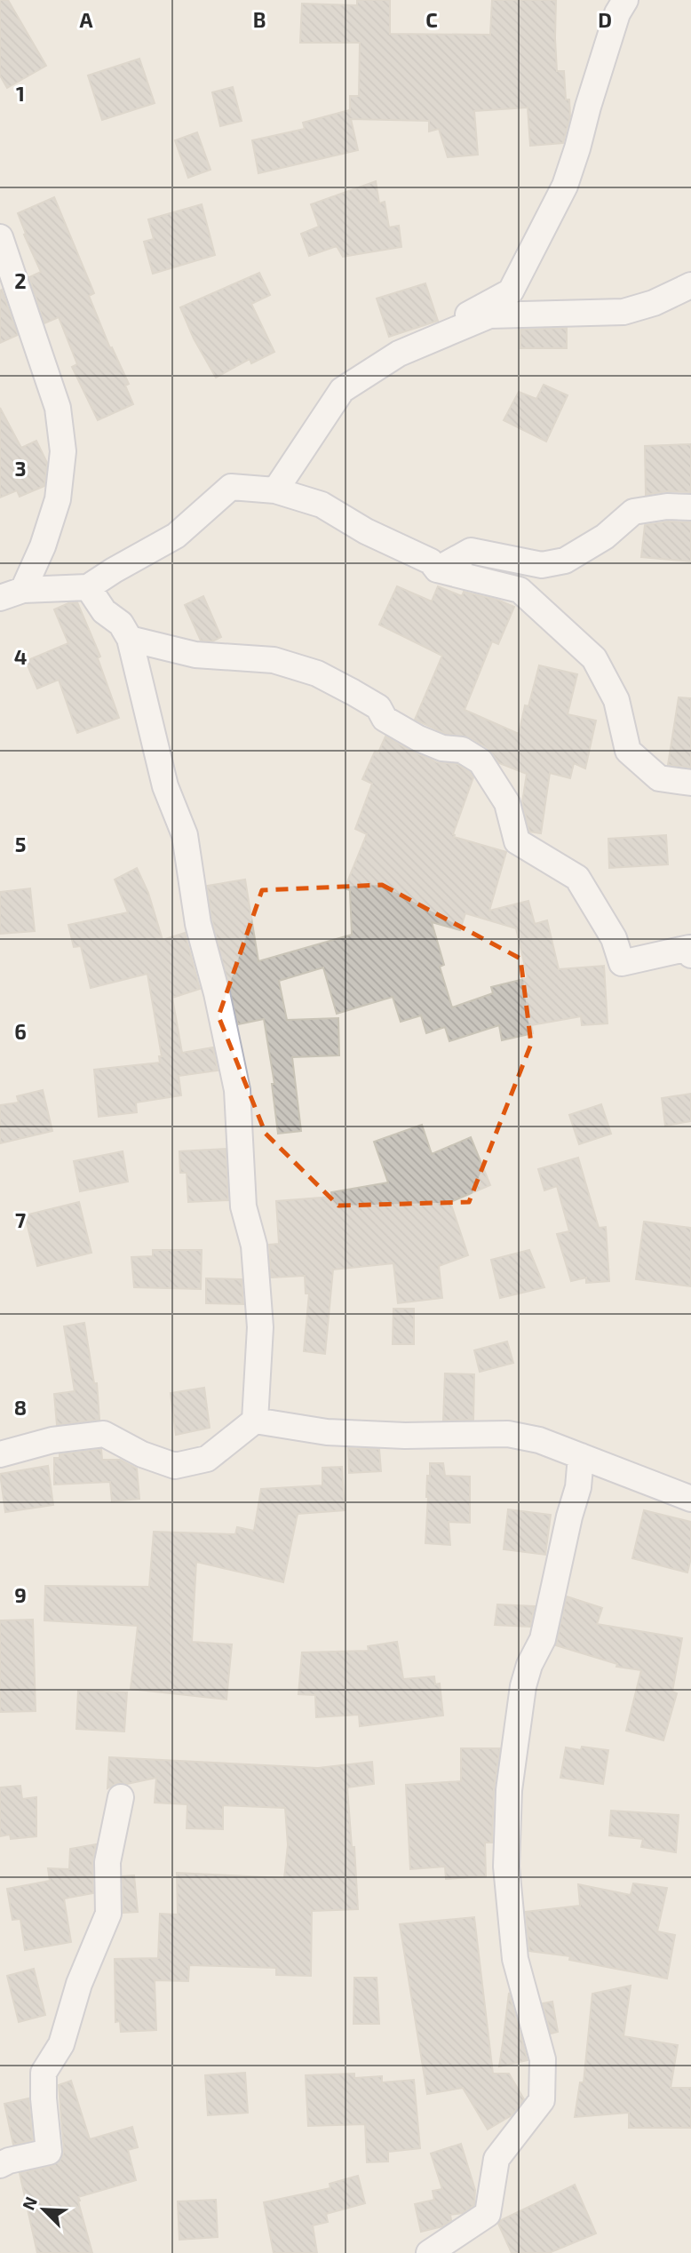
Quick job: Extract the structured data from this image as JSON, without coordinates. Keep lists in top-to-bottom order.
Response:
{
  "north": "top left",
  "grid": {
    "columns": [
      "A",
      "B",
      "C",
      "D"
    ],
    "rows": [
      "1",
      "2",
      "3",
      "4",
      "5",
      "6",
      "7",
      "8",
      "9"
    ]
  }
}
